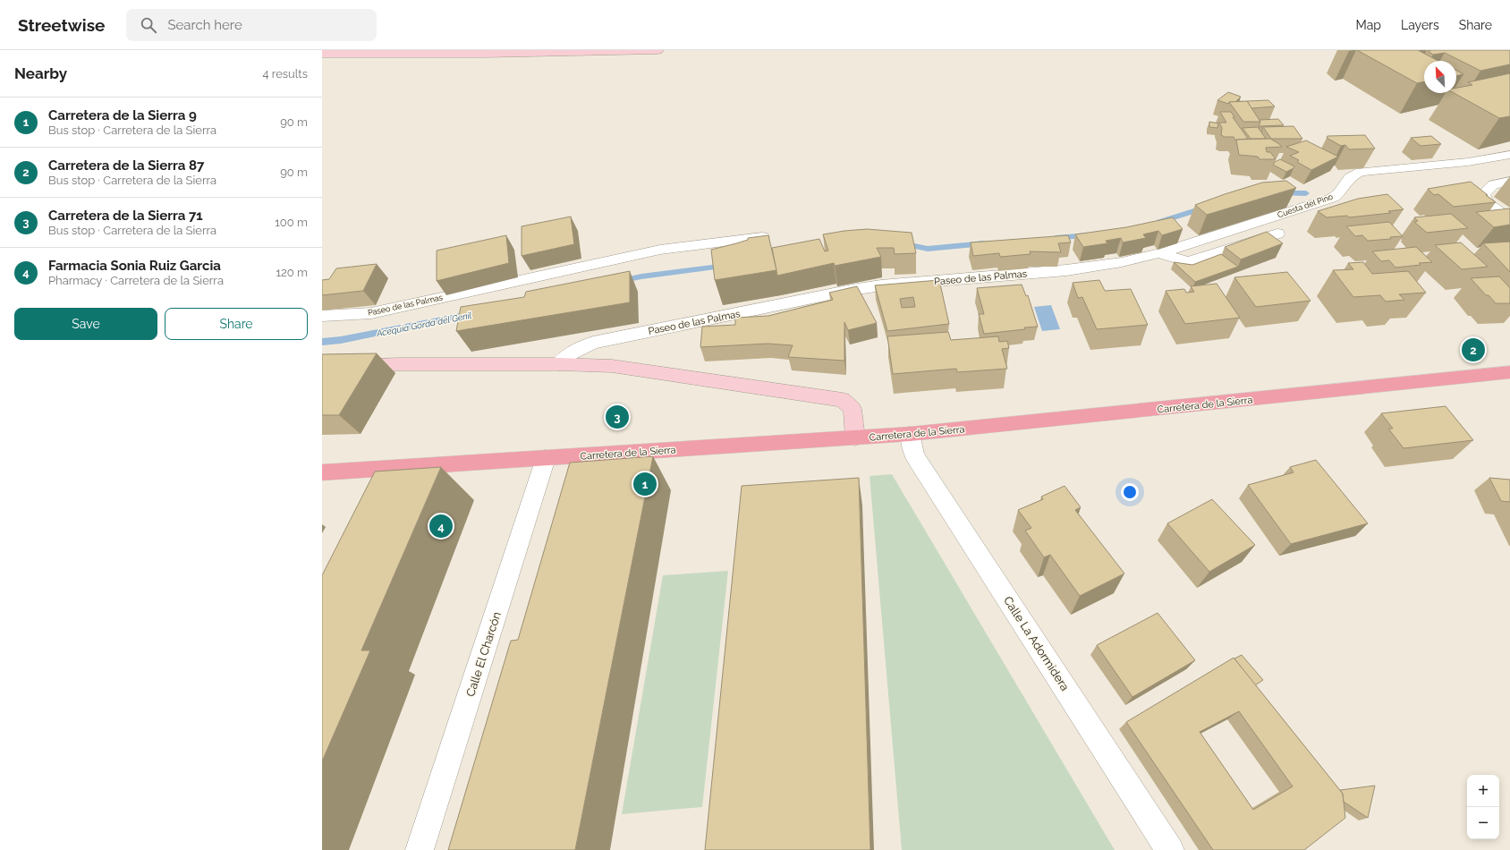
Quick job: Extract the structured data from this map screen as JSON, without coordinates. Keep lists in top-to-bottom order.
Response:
{
  "streets": {
    "main road": ["Carretera de la Sierra"],
    "street": [
      "Cuesta del Pino",
      "Paseo de las Palmas",
      "Calle La Adormidera",
      "Calle El Charcón"
    ]
  },
  "crossings": [
    ["Cuesta del Pino", "Paseo de las Palmas"],
    ["Carretera de la Sierra", "Calle La Adormidera"],
    ["Carretera de la Sierra", "Calle El Charcón"]
  ],
  "water": ["Acequia Gorda del Genil"],
  "north": "top left",
  "page": {
    "header": "Streetwise",
    "search": "Search here",
    "nav": ["Map", "Layers", "Share"],
    "heading": ["Nearby", "4 results"],
    "list": [
      {
        "mark": "1",
        "name": "Carretera de la Sierra 9",
        "note": "Bus stop · Carretera de la Sierra",
        "value": "90 m"
      },
      {
        "mark": "2",
        "name": "Carretera de la Sierra 87",
        "note": "Bus stop · Carretera de la Sierra",
        "value": "90 m"
      },
      {
        "mark": "3",
        "name": "Carretera de la Sierra 71",
        "note": "Bus stop · Carretera de la Sierra",
        "value": "100 m"
      },
      {
        "mark": "4",
        "name": "Farmacia Sonia Ruiz Garcia",
        "note": "Pharmacy · Carretera de la Sierra",
        "value": "120 m"
      }
    ],
    "buttons": ["Save", "Share"],
    "pins": [
      "2",
      "3",
      "1",
      "4"
    ],
    "map_buttons": ["+", "−"]
  }
}
